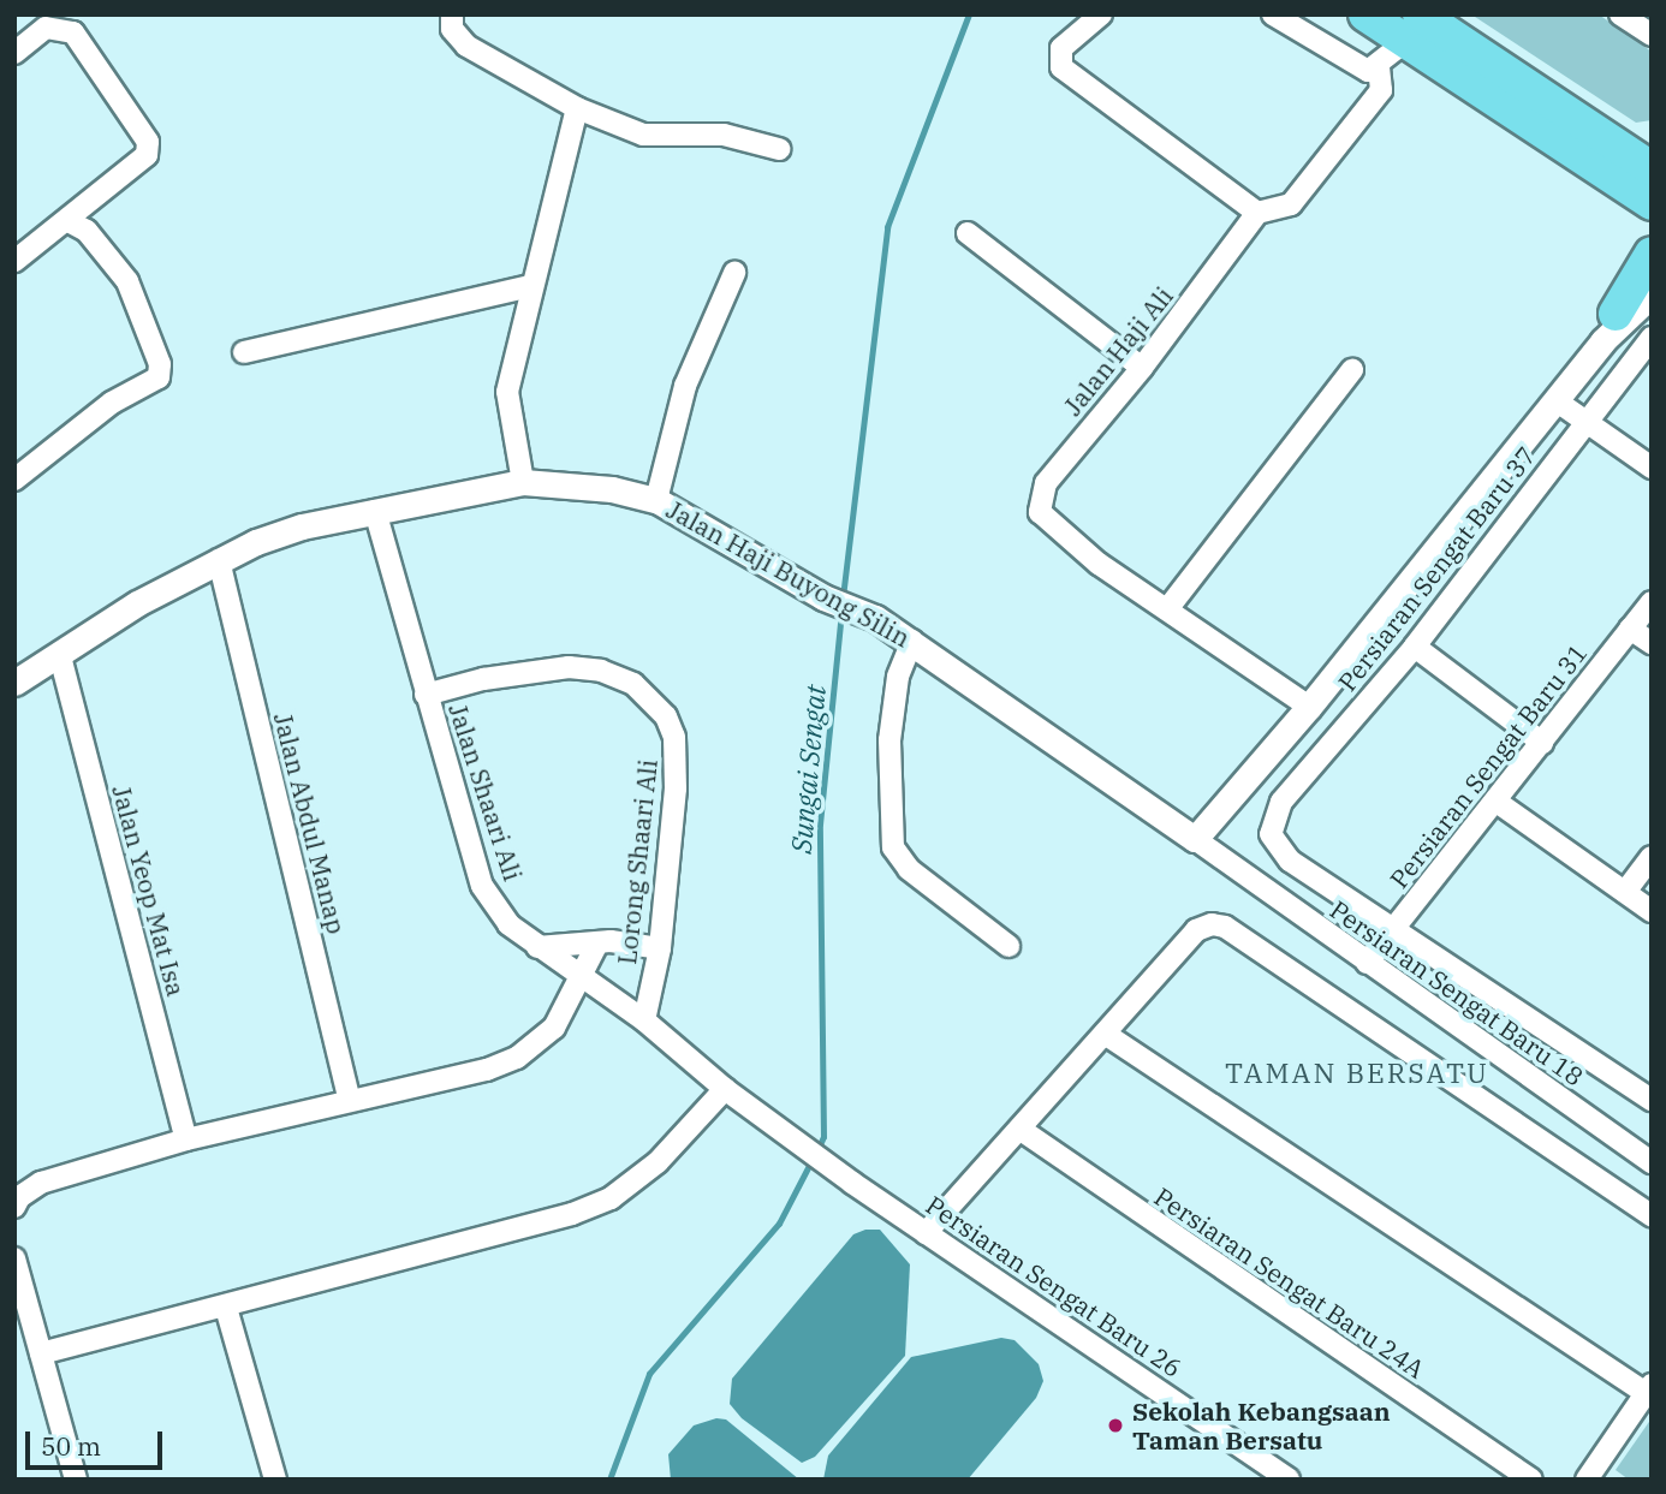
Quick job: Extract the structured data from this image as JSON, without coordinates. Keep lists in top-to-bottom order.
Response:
{
  "streets": {
    "street": [
      "Jalan Haji Ali",
      "Persiaran Sengat Baru 37",
      "Jalan Haji Buyong Silin",
      "Persiaran Sengat Baru 31",
      "Jalan Shaari Ali",
      "Jalan Abdul Manap",
      "Lorong Shaari Ali",
      "Jalan Yeop Mat Isa",
      "Persiaran Sengat Baru 18",
      "Persiaran Sengat Baru 24A",
      "Persiaran Sengat Baru 26"
    ]
  },
  "crossings": [
    ["Persiaran Sengat Baru 37", "Persiaran Sengat Baru 31"],
    ["Jalan Haji Buyong Silin", "Jalan Shaari Ali"],
    ["Jalan Haji Buyong Silin", "Jalan Abdul Manap"],
    ["Jalan Haji Buyong Silin", "Jalan Yeop Mat Isa"],
    ["Jalan Haji Buyong Silin", "Persiaran Sengat Baru 18"],
    ["Persiaran Sengat Baru 31", "Persiaran Sengat Baru 18"],
    ["Jalan Shaari Ali", "Lorong Shaari Ali"],
    ["Jalan Shaari Ali", "Persiaran Sengat Baru 26"]
  ],
  "districts": ["TAMAN BERSATU"],
  "water": ["Sungai Sengat"],
  "places": ["Sekolah Kebangsaan Taman Bersatu"],
  "scale_bar": "50 m"
}
